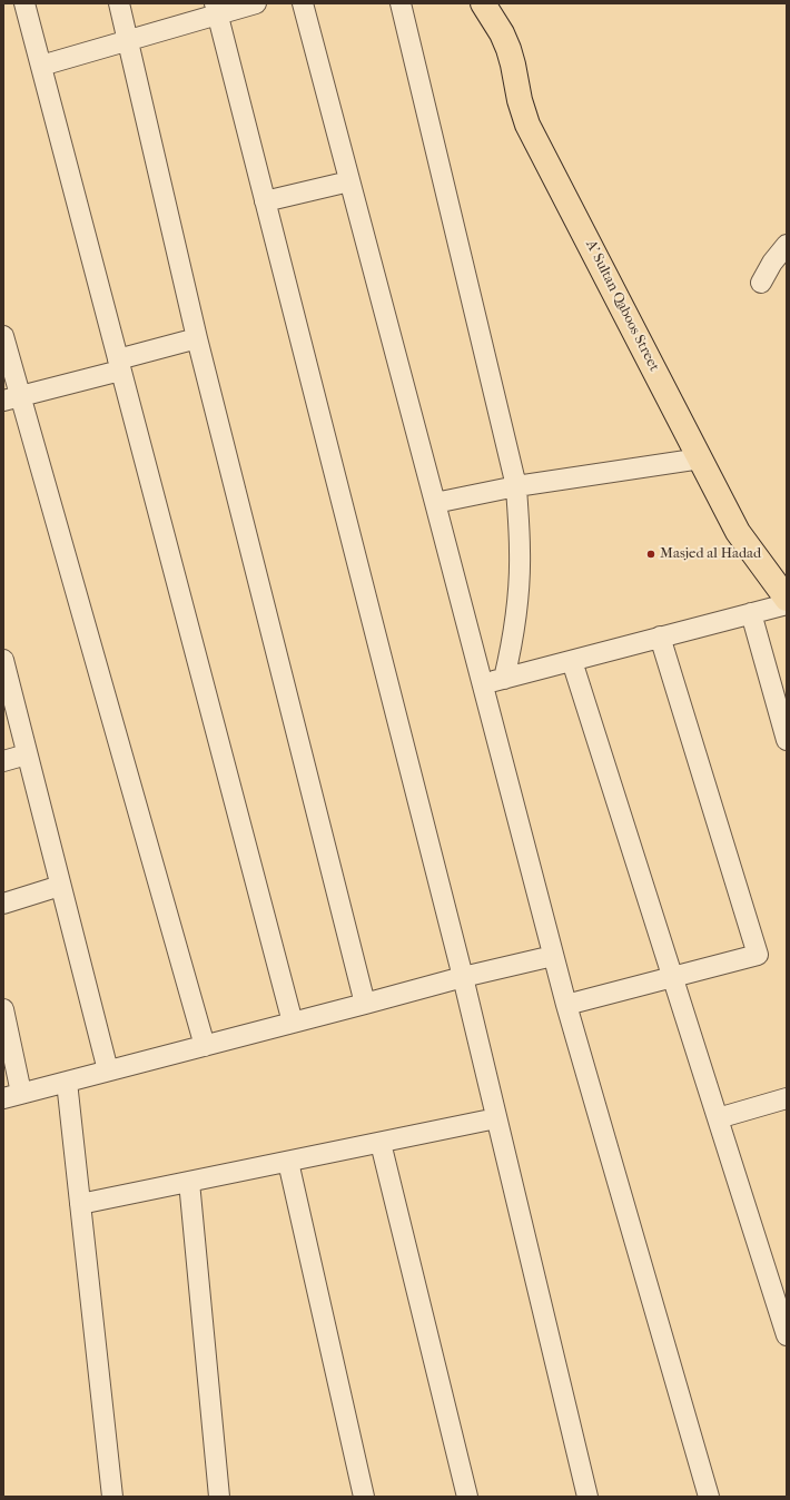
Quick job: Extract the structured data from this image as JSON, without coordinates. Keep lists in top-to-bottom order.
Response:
{
  "streets": {
    "main road": ["A' Sultan Qaboos Street"]
  },
  "places": ["Masjed al Hadad"]
}
